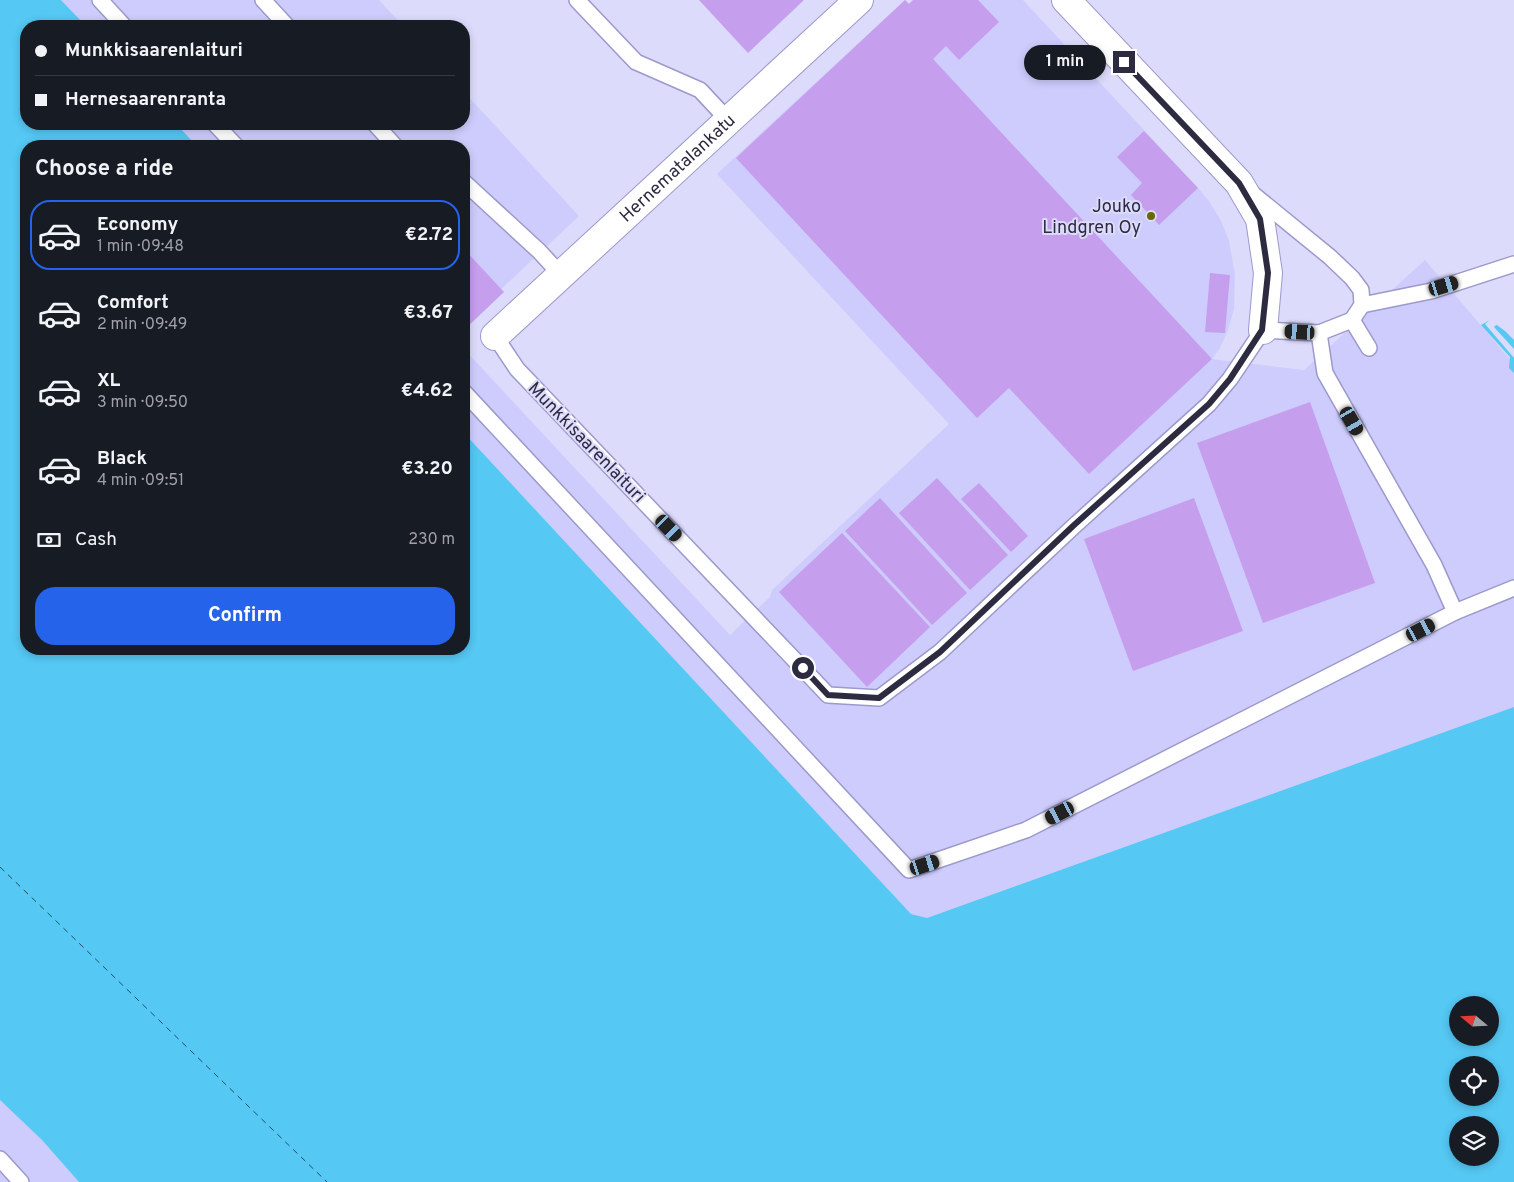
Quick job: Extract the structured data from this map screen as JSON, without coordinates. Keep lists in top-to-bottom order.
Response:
{
  "streets": {
    "street": ["Hernematalankatu"],
    "lane": ["Munkkisaarenlaituri"]
  },
  "crossings": [
    ["Hernematalankatu", "Munkkisaarenlaituri"]
  ],
  "places": ["Jouko Lindgren Oy"],
  "north": "left",
  "page": {
    "banner": ["Munkkisaarenlaituri", "Hernesaarenranta"],
    "bubble": "1 min",
    "heading": "Choose a ride",
    "list": [
      {
        "name": "Economy",
        "note": "1 min · 09:48",
        "value": "€2.72"
      },
      {
        "name": "Comfort",
        "note": "2 min · 09:49",
        "value": "€3.67"
      },
      {
        "name": "XL",
        "note": "3 min · 09:50",
        "value": "€4.62"
      },
      {
        "name": "Black",
        "note": "4 min · 09:51",
        "value": "€3.20"
      }
    ],
    "pay": ["Cash", "230 m"],
    "buttons": "Confirm"
  }
}
